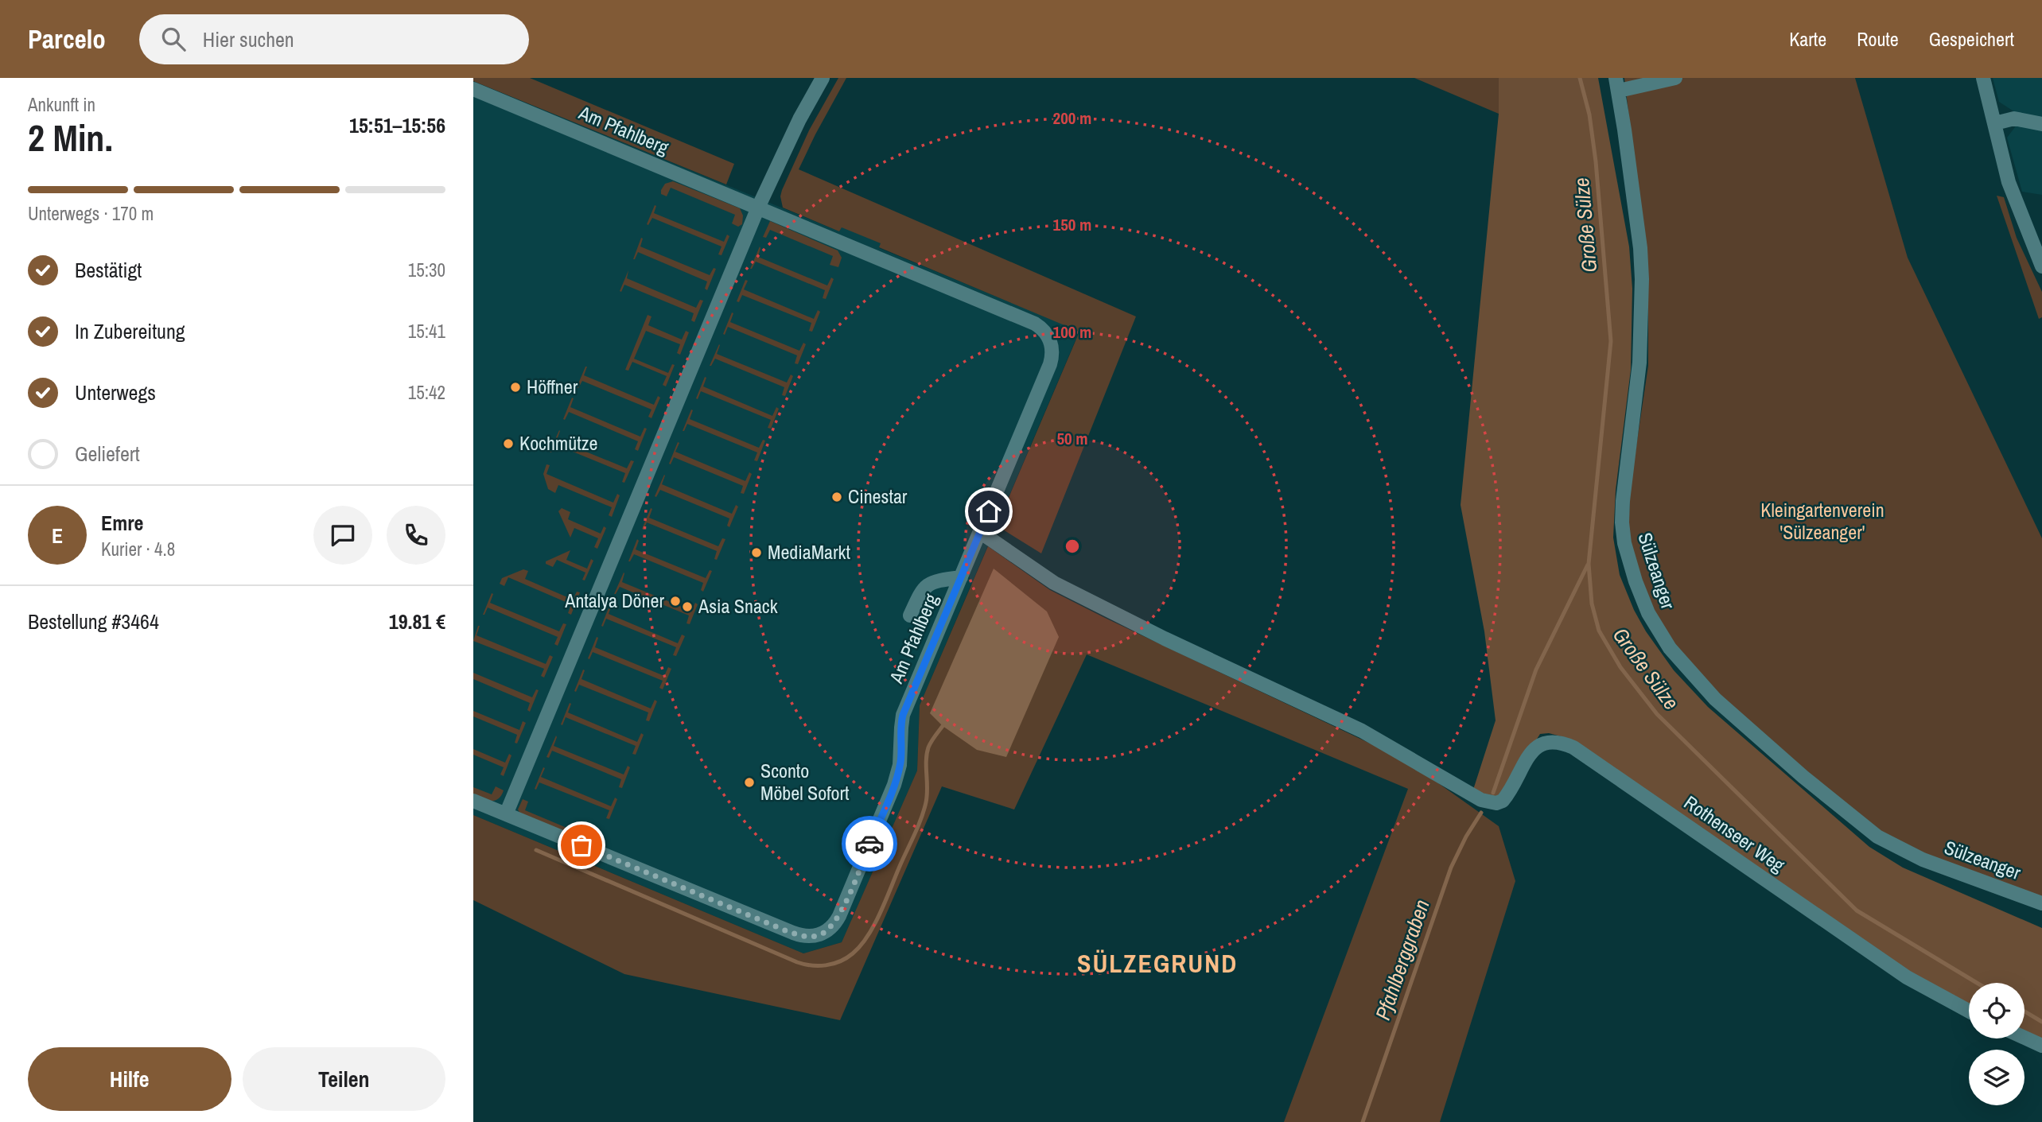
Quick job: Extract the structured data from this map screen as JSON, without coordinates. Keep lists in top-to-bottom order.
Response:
{
  "streets": {
    "street": ["Am Pfahlberg", "Sülzeanger", "Rothenseer Weg"]
  },
  "crossings": [
    ["Am Pfahlberg", "Rothenseer Weg"]
  ],
  "districts": ["SÜLZEGRUND"],
  "water": ["Große Sülze", "Pfahlberggraben"],
  "parks": ["Kleingartenverein 'Sülzeanger'"],
  "places": [
    "Höffner",
    "Kochmütze",
    "Cinestar",
    "MediaMarkt",
    "Antalya Döner",
    "Asia Snack",
    "Sconto Möbel Sofort"
  ],
  "page": {
    "header": "Parcelo",
    "search": "Hier suchen",
    "nav": ["Karte", "Route", "Gespeichert"],
    "heading": ["2 Min.", "Ankunft in", "15:51–15:56"],
    "panel": [
      "Emre",
      "Kurier · 4.8",
      "Bestellung #3464",
      "19.81 €"
    ],
    "bar": "Unterwegs · 170 m",
    "list": [
      ["Bestätigt", "15:30"],
      ["In Zubereitung", "15:41"],
      ["Unterwegs", "15:42"],
      "Geliefert"
    ],
    "round": "E",
    "buttons": ["Hilfe", "Teilen"]
  },
  "rings": [
    "200 m",
    "150 m",
    "100 m",
    "50 m"
  ]
}
